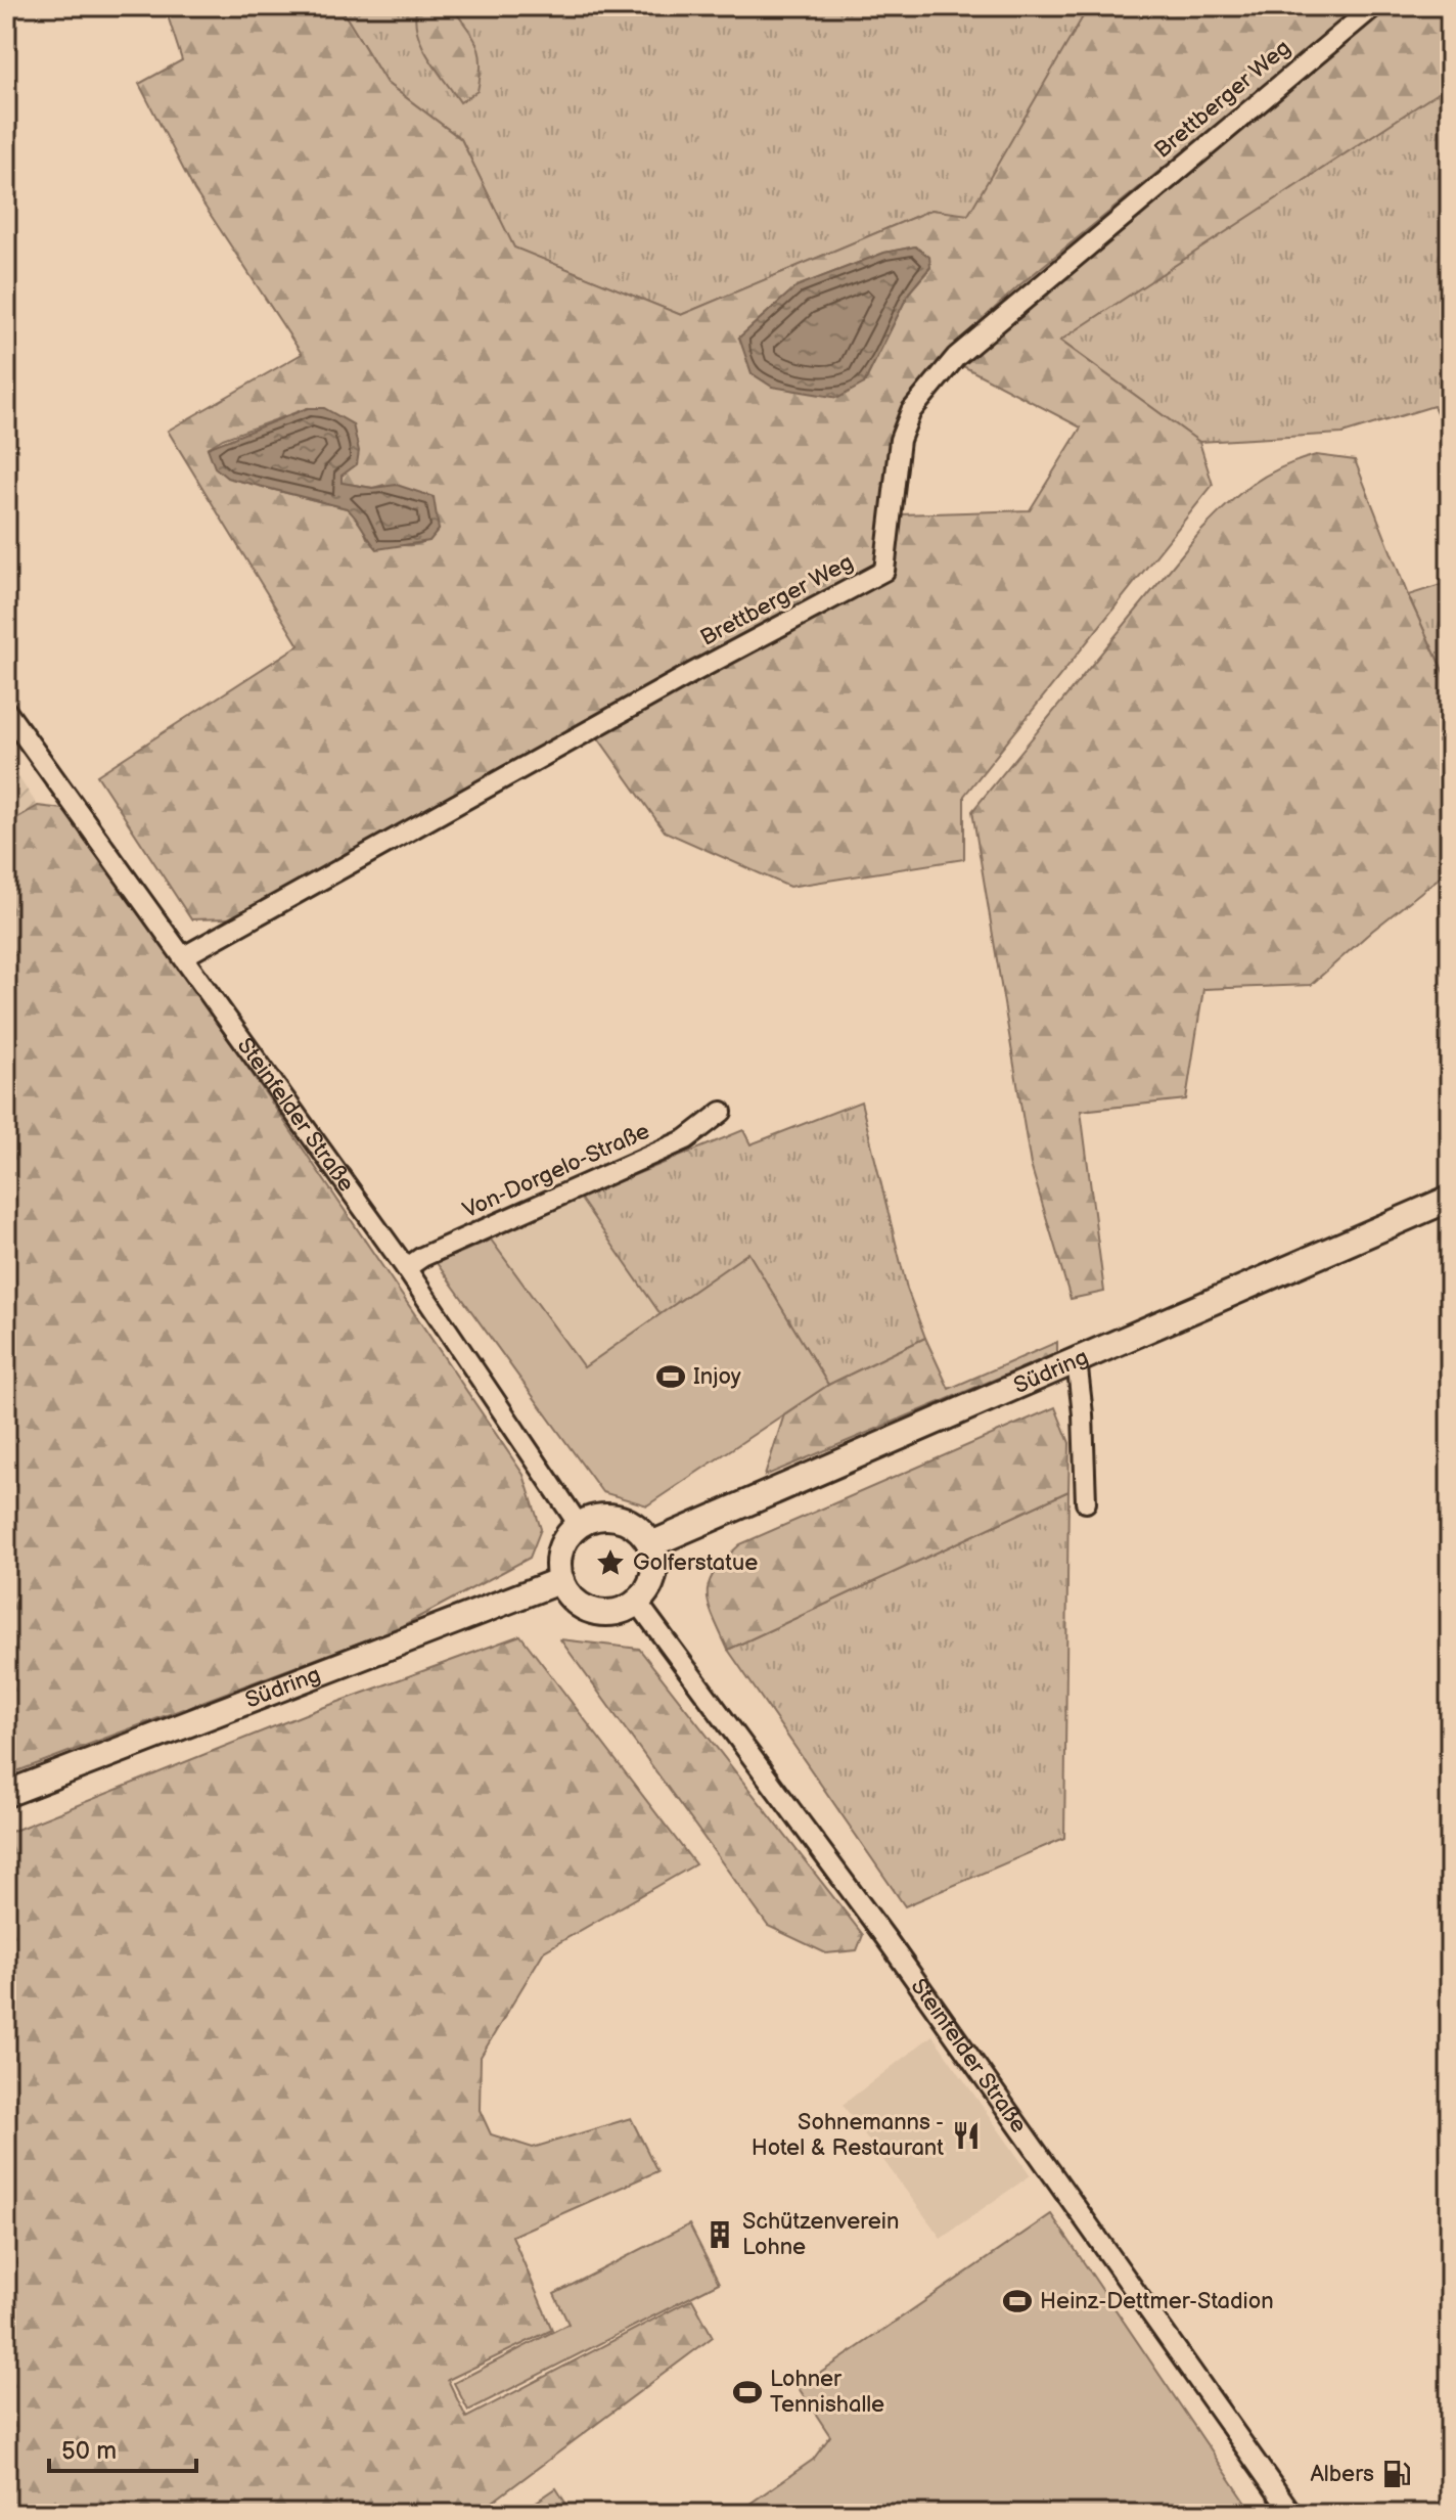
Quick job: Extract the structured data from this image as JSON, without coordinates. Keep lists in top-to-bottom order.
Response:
{
  "streets": {
    "main road": ["Südring"],
    "street": ["Brettberger Weg", "Steinfelder Straße", "Von-Dorgelo-Straße"]
  },
  "crossings": [
    ["Brettberger Weg", "Steinfelder Straße"],
    ["Steinfelder Straße", "Von-Dorgelo-Straße"],
    ["Steinfelder Straße", "Südring"]
  ],
  "places": {
    "sports": ["Injoy", "Heinz-Dettmer-Stadion", "Lohner Tennishalle"],
    "place": ["Golferstatue"],
    "restaurant": ["Sohnemanns - Hotel & Restaurant"],
    "building": ["Schützenverein Lohne"],
    "fuel station": ["Albers"]
  },
  "scale_bar": "50 m"
}
